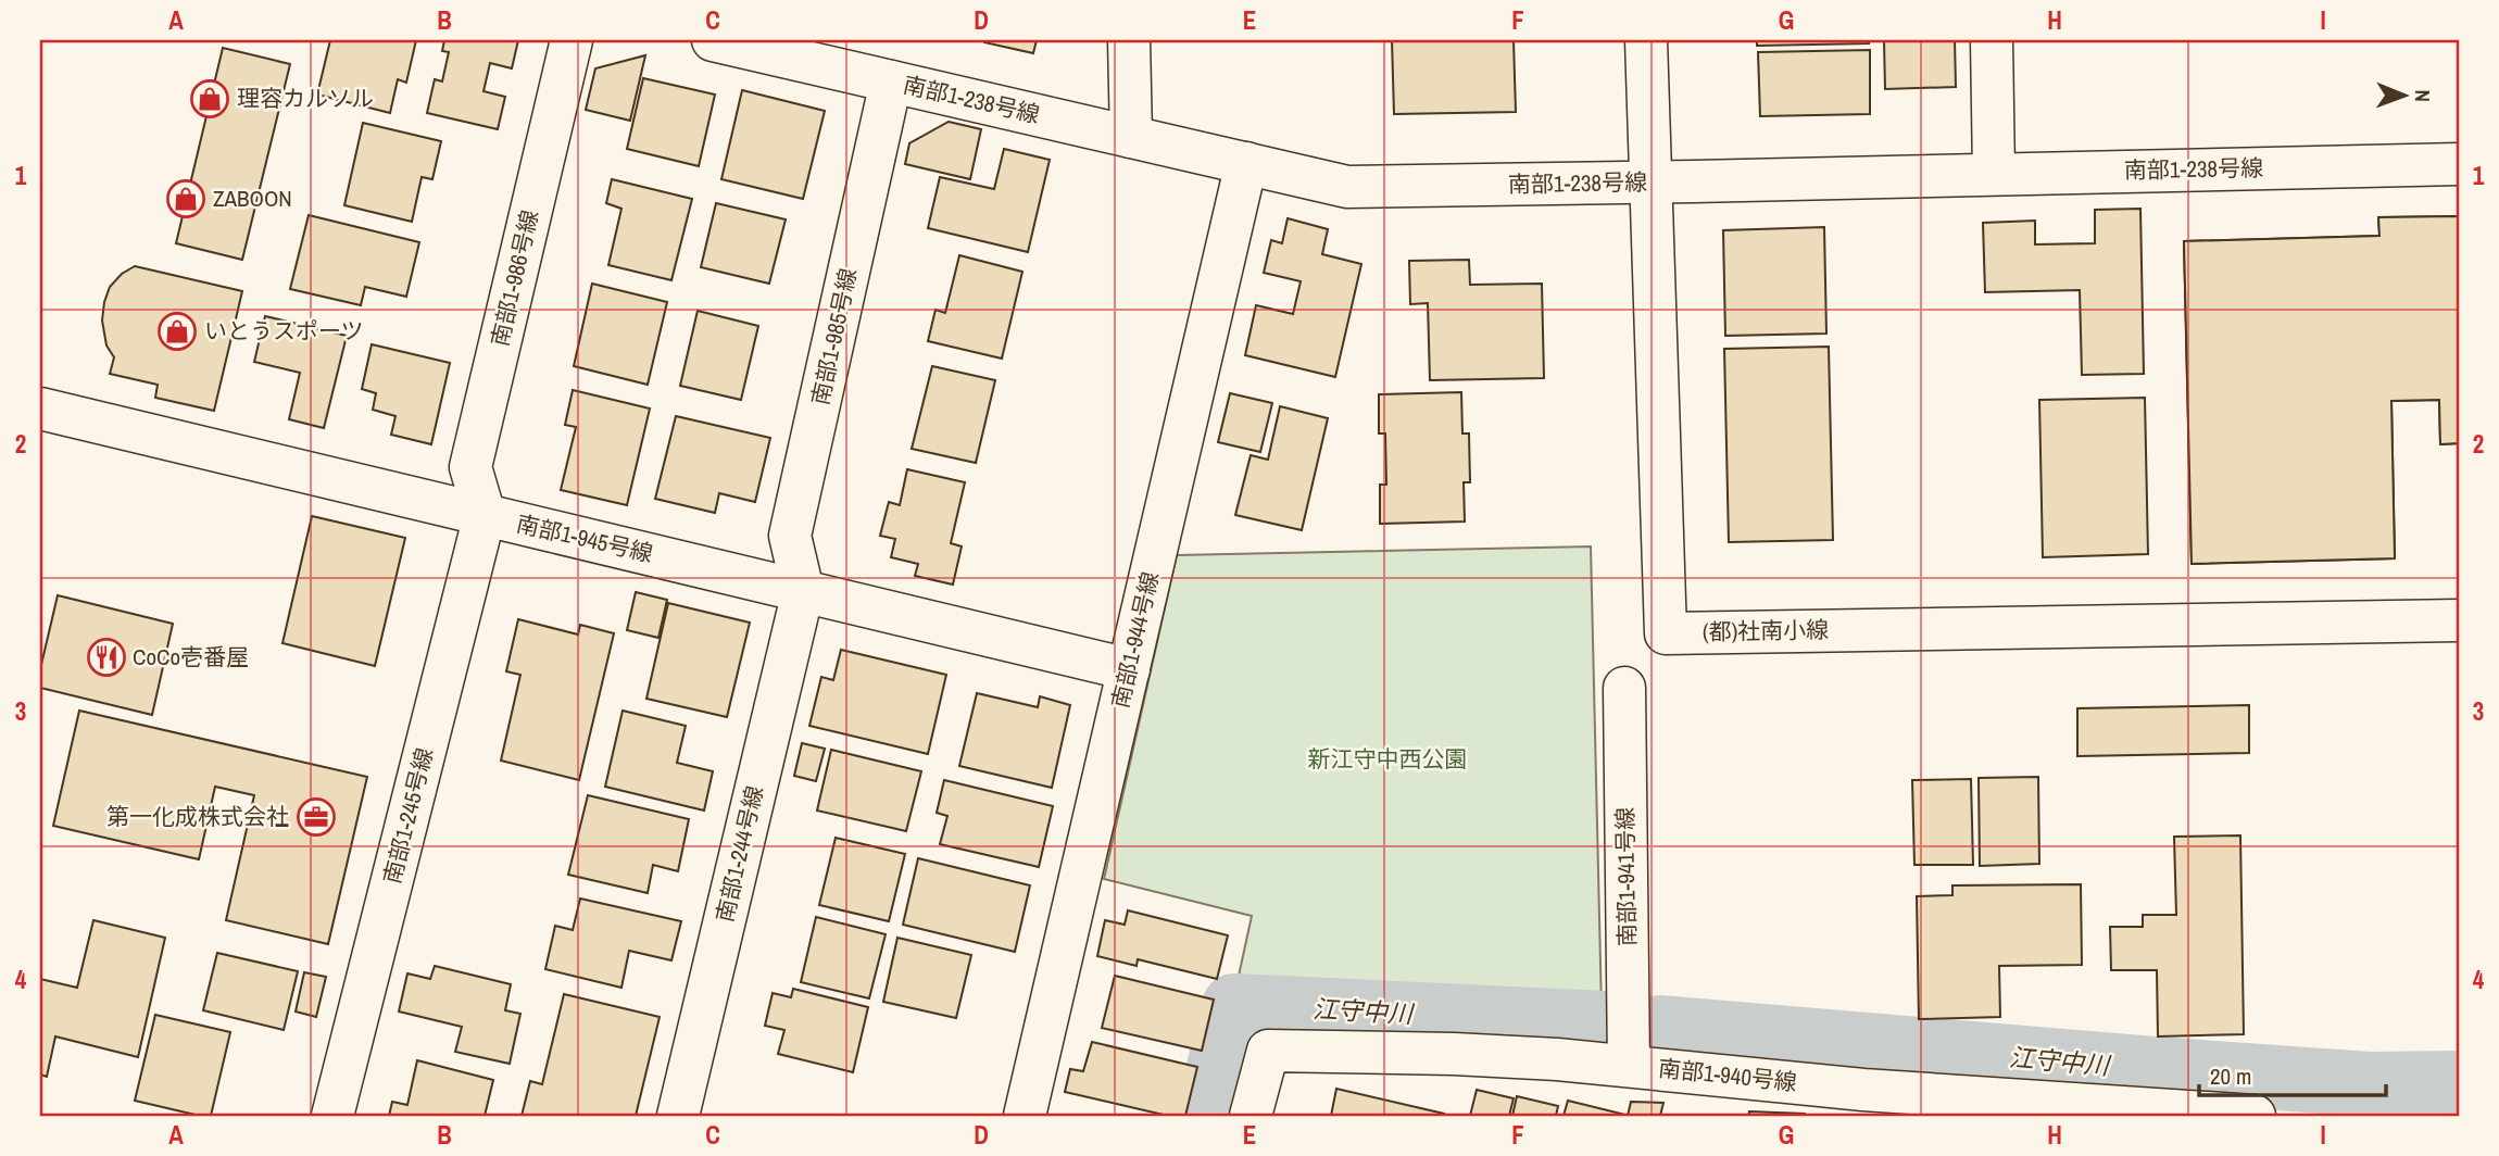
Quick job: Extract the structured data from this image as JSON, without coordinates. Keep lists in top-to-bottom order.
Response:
{
  "streets": {
    "street": [
      "南部1-238号線",
      "南部1-986号線",
      "南部1-985号線",
      "南部1-945号線",
      "(都)社南小線",
      "南部1-944号線",
      "南部1-245号線",
      "南部1-244号線",
      "南部1-941号線",
      "南部1-940号線"
    ]
  },
  "crossings": [
    ["南部1-238号線", "南部1-985号線"],
    ["南部1-238号線", "(都)社南小線"],
    ["南部1-238号線", "南部1-944号線"],
    ["南部1-986号線", "南部1-945号線"],
    ["南部1-986号線", "南部1-245号線"],
    ["南部1-985号線", "南部1-945号線"],
    ["南部1-985号線", "南部1-244号線"],
    ["南部1-945号線", "南部1-944号線"],
    ["南部1-945号線", "南部1-245号線"],
    ["南部1-945号線", "南部1-244号線"],
    ["南部1-941号線", "南部1-940号線"]
  ],
  "water": ["江守中川"],
  "parks": ["新江守中西公園"],
  "places": {
    "shop": ["理容カルソル", "ZABOON", "いとうスポーツ"],
    "restaurant": ["CoCo壱番屋"],
    "office": ["第一化成株式会社"]
  },
  "scale_bar": "20 m",
  "north": "right",
  "grid": {
    "columns": [
      "A",
      "B",
      "C",
      "D",
      "E",
      "F",
      "G",
      "H",
      "I"
    ],
    "rows": [
      "1",
      "2",
      "3",
      "4"
    ]
  }
}
